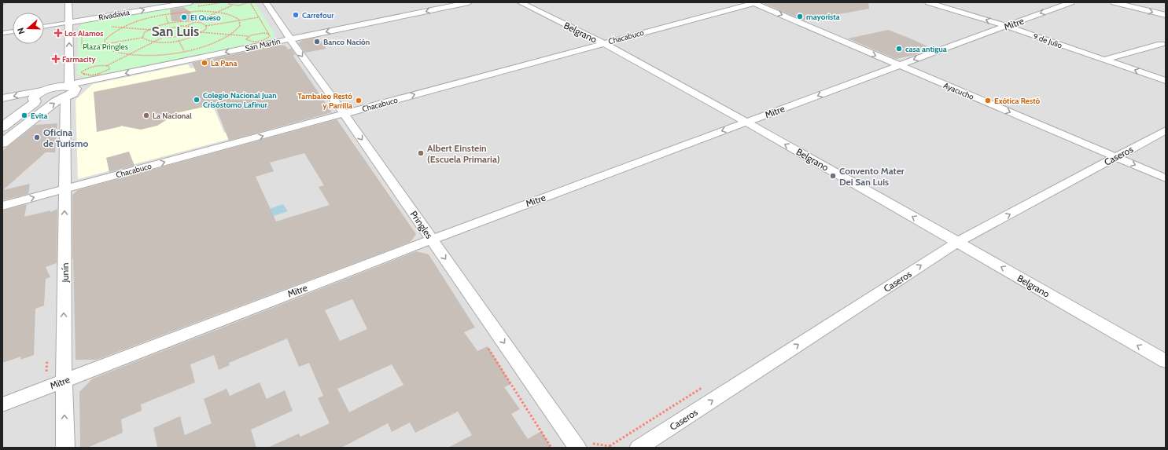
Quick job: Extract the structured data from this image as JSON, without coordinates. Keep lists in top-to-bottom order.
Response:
{
  "streets": {
    "street": [
      "Rivadavia",
      "Mitre",
      "Belgrano",
      "Chacabuco",
      "9 de Julio",
      "San Martín",
      "Ayacucho",
      "Caseros",
      "Pringles",
      "Junín"
    ]
  },
  "crossings": [
    ["Rivadavia", "Junín"],
    ["Mitre", "Belgrano"],
    ["Mitre", "9 de Julio"],
    ["Mitre", "Ayacucho"],
    ["Mitre", "Pringles"],
    ["Mitre", "Junín"],
    ["Belgrano", "Chacabuco"],
    ["Belgrano", "Caseros"],
    ["Chacabuco", "Ayacucho"],
    ["Chacabuco", "Pringles"],
    ["Chacabuco", "Junín"],
    ["San Martín", "Pringles"],
    ["San Martín", "Junín"],
    ["Ayacucho", "Caseros"]
  ],
  "one_way": [
    "Rivadavia",
    "Mitre",
    "Belgrano",
    "Chacabuco",
    "9 de Julio",
    "San Martín",
    "Ayacucho",
    "Caseros",
    "Pringles",
    "Junín"
  ],
  "districts": ["San Luis"],
  "parks": ["Plaza Pringles"],
  "places": {
    "other": [
      "Carrefour",
      "mayorista",
      "El Queso",
      "Banco Nación",
      "casa antigua",
      "La Pana",
      "Colegio Nacional Juan Crisóstomo Lafinur",
      "Tambaleo Restó y Parrilla",
      "Exótica Restó",
      "Evita",
      "La Nacional",
      "Oficina de Turismo",
      "Albert Einstein (Escuela Primaria)",
      "Convento Mater Dei San Luis"
    ],
    "health": ["Los Alamos", "Farmacity"]
  },
  "north": "left"
}
